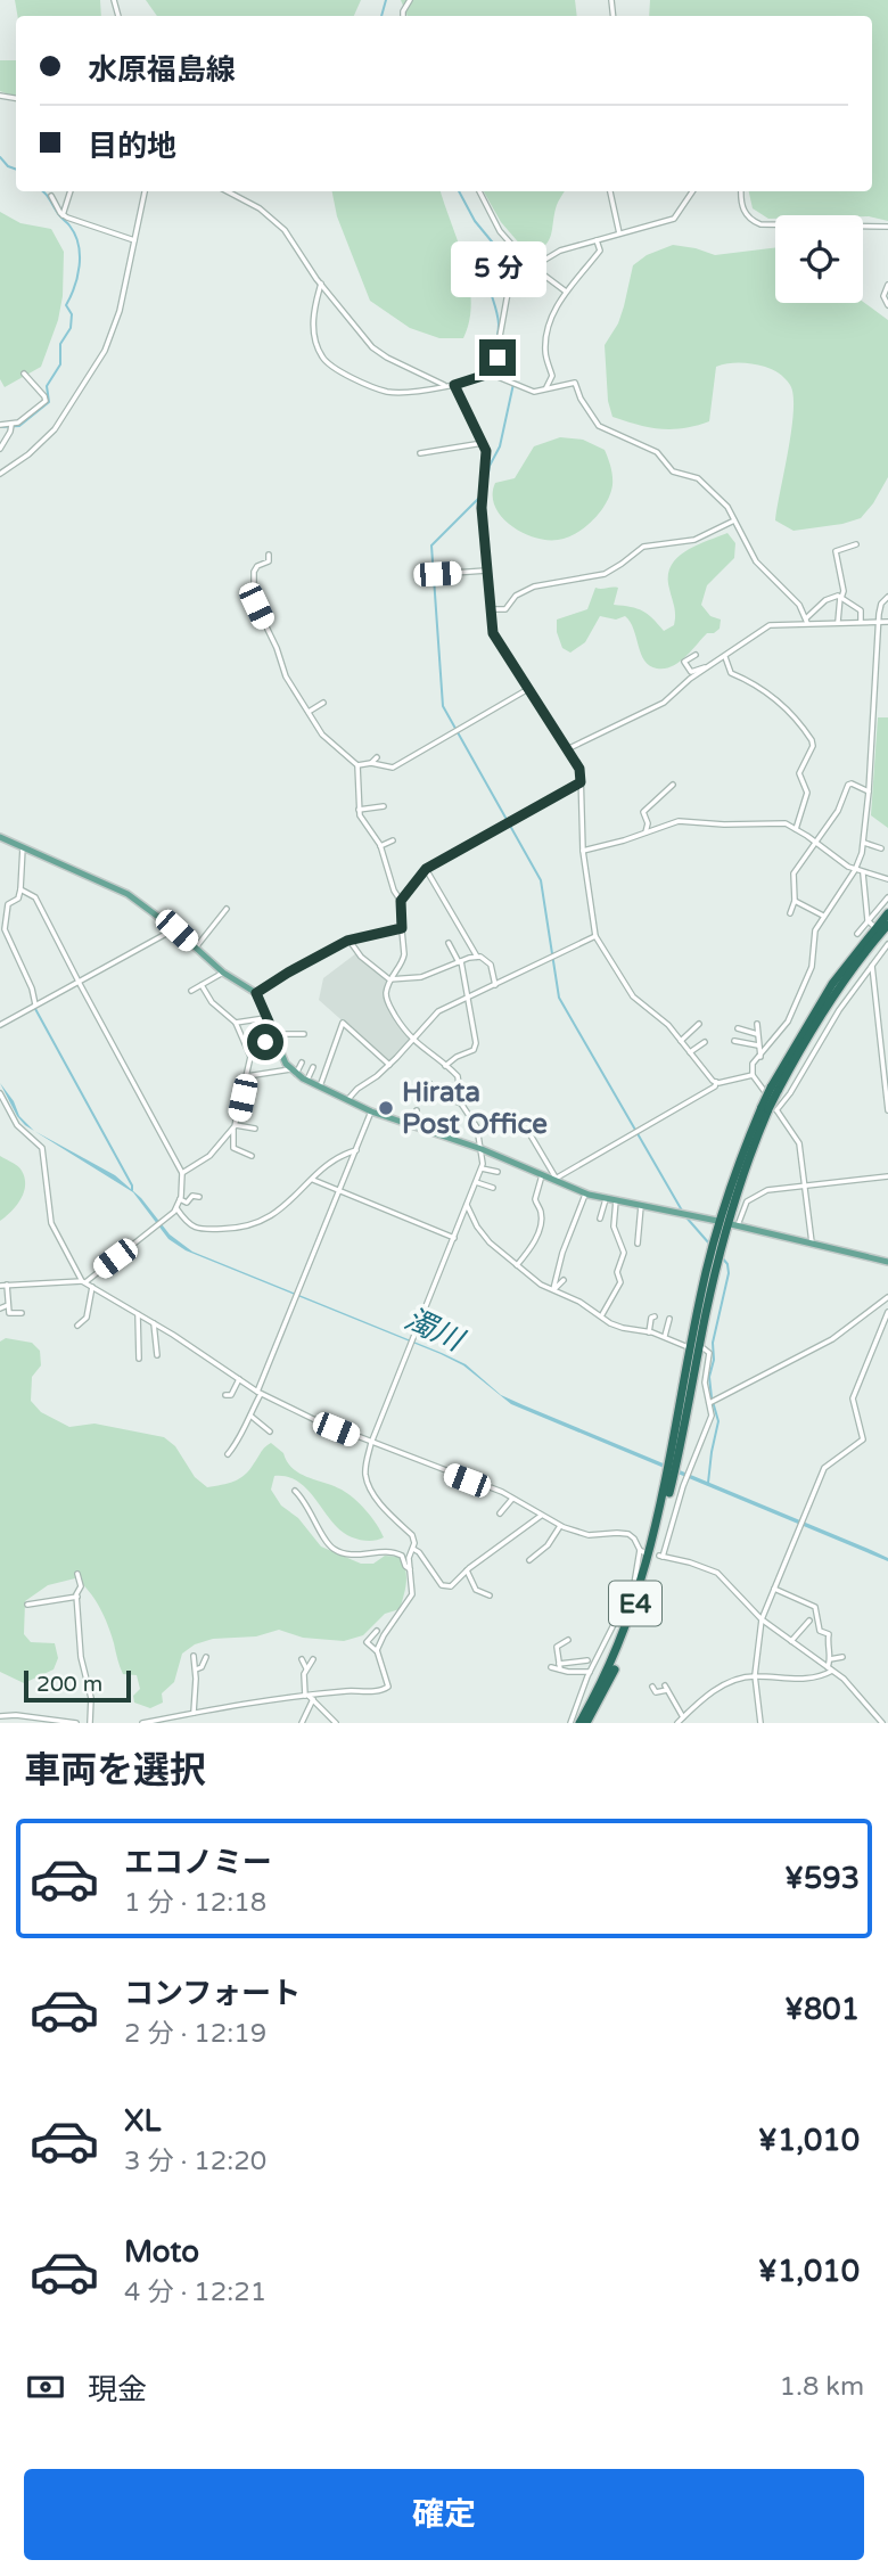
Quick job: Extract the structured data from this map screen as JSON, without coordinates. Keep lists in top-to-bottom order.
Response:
{
  "streets": {
    "highway": ["E4"]
  },
  "water": ["濁川"],
  "places": ["Hirata Post Office"],
  "scale_bar": "200 m",
  "page": {
    "banner": ["水原福島線", "目的地"],
    "bubble": "5 分",
    "scale": "200 m",
    "heading": "車両を選択",
    "list": [
      {
        "name": "エコノミー",
        "note": "1 分 · 12:18",
        "value": "¥593"
      },
      {
        "name": "コンフォート",
        "note": "2 分 · 12:19",
        "value": "¥801"
      },
      {
        "name": "XL",
        "note": "3 分 · 12:20",
        "value": "¥1,010"
      },
      {
        "name": "Moto",
        "note": "4 分 · 12:21",
        "value": "¥1,010"
      }
    ],
    "pay": ["現金", "1.8 km"],
    "buttons": "確定"
  }
}
